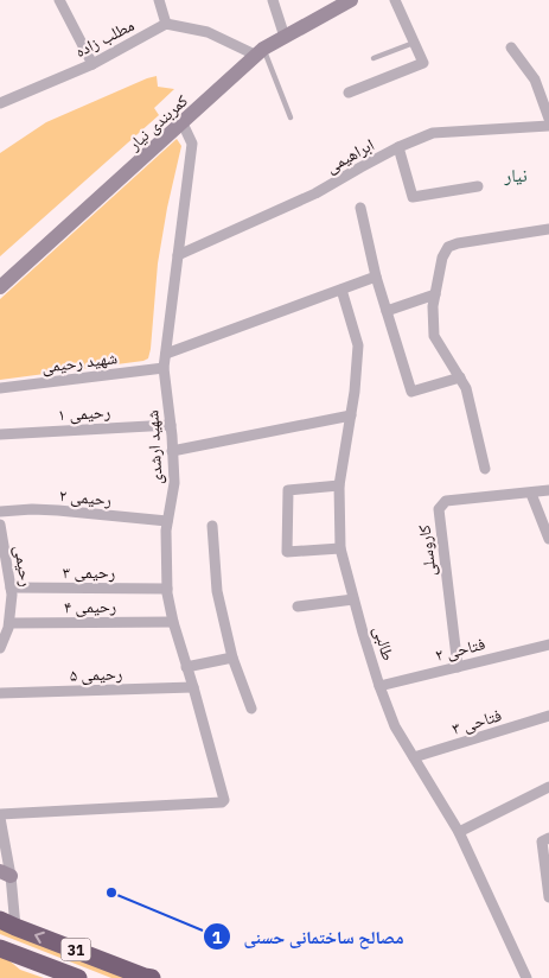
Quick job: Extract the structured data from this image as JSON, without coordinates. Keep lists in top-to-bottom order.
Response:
{
  "streets": {
    "highway": ["31"],
    "main road": ["کمربندی نیار"],
    "street": [
      "مطلب زاده",
      "ابراهیمی",
      "شهید رحیمی",
      "رحیمی ۱",
      "شهید ارشدی",
      "رحیمی ۲",
      "کاروسلی",
      "رحیمی",
      "رحیمی ۳",
      "رحیمی ۴",
      "طالبی",
      "فتاحی ۲",
      "رحیمی ۵",
      "فتاحی ۳"
    ]
  },
  "crossings": [
    ["کمربندی نیار", "شهید ارشدی"],
    ["ابراهیمی", "شهید ارشدی"],
    ["شهید رحیمی", "شهید ارشدی"],
    ["رحیمی ۱", "شهید ارشدی"],
    ["شهید ارشدی", "رحیمی ۲"],
    ["شهید ارشدی", "رحیمی ۳"],
    ["شهید ارشدی", "رحیمی ۴"],
    ["شهید ارشدی", "رحیمی ۵"],
    ["کاروسلی", "فتاحی ۲"],
    ["رحیمی", "رحیمی ۳"],
    ["رحیمی", "رحیمی ۴"],
    ["طالبی", "فتاحی ۲"],
    ["طالبی", "فتاحی ۳"]
  ],
  "districts": ["نیار"],
  "places": ["مصالح ساختمانی حسنی"]
}
